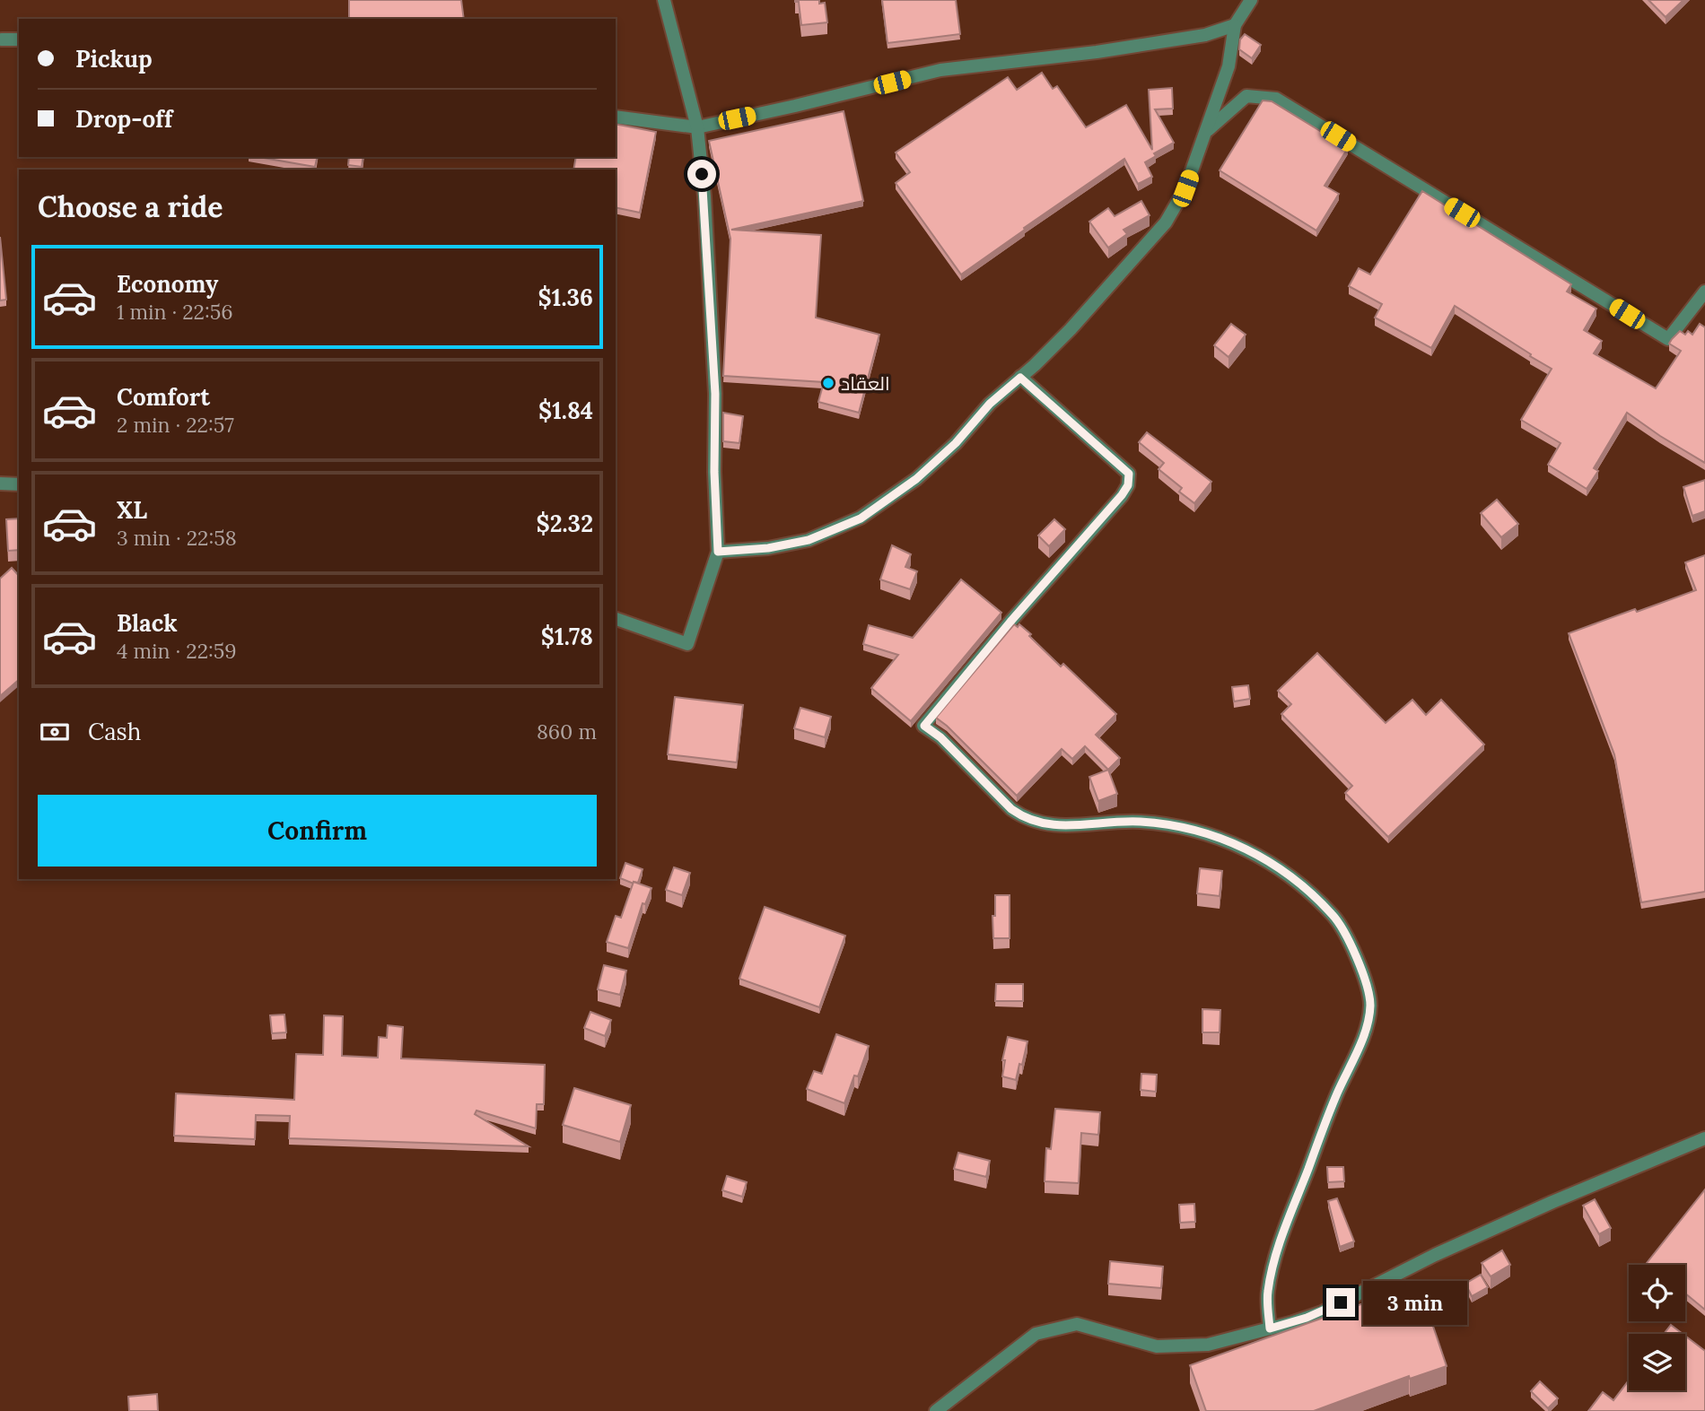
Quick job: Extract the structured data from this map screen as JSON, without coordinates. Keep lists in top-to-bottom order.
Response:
{
  "places": ["العقاد"],
  "page": {
    "banner": ["Pickup", "Drop-off"],
    "heading": "Choose a ride",
    "list": [
      {
        "name": "Economy",
        "note": "1 min · 22:56",
        "value": "$1.36"
      },
      {
        "name": "Comfort",
        "note": "2 min · 22:57",
        "value": "$1.84"
      },
      {
        "name": "XL",
        "note": "3 min · 22:58",
        "value": "$2.32"
      },
      {
        "name": "Black",
        "note": "4 min · 22:59",
        "value": "$1.78"
      }
    ],
    "pay": ["Cash", "860 m"],
    "buttons": "Confirm",
    "bubble": "3 min"
  }
}
